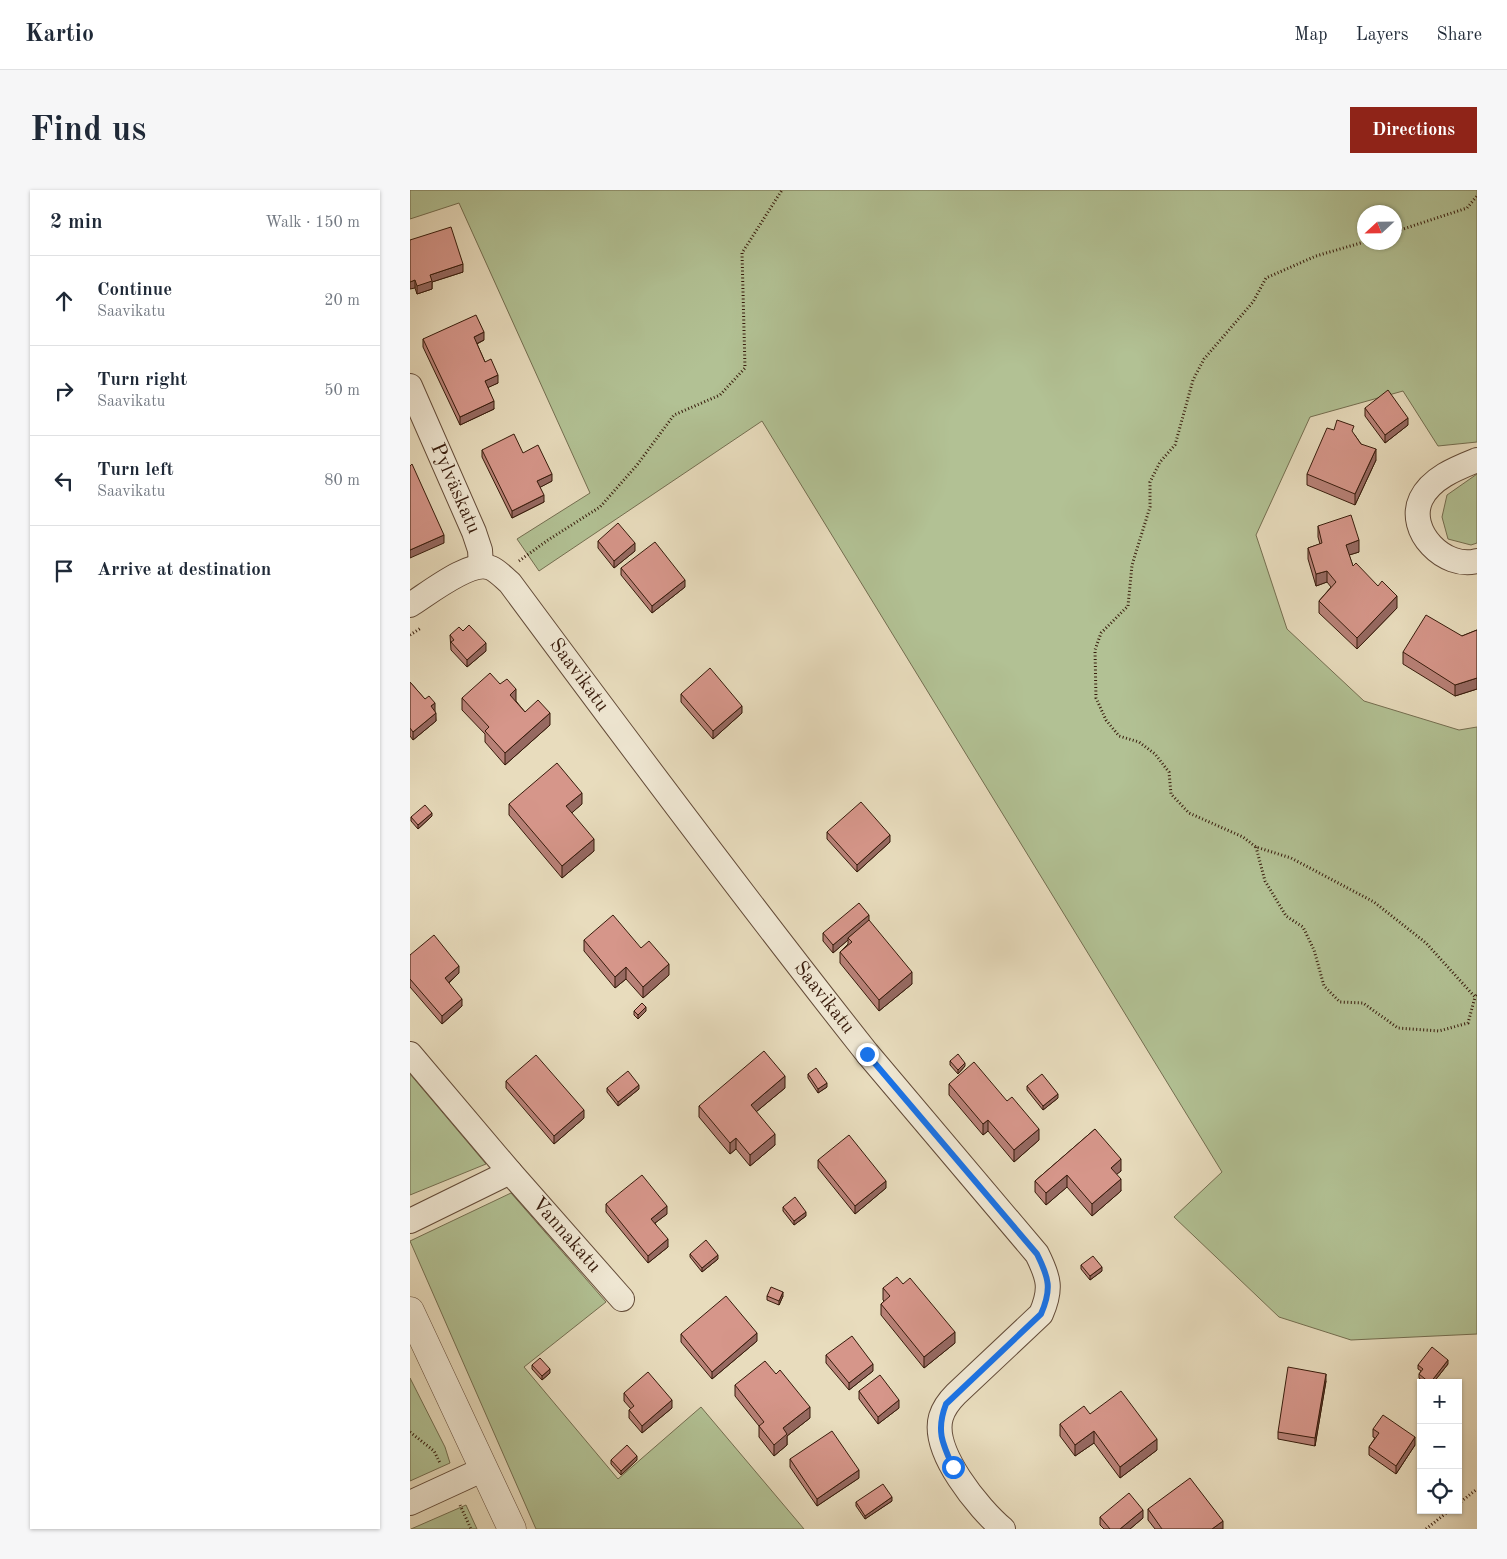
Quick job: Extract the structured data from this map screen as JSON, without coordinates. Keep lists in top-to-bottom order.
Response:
{
  "streets": {
    "street": ["Pylväskatu", "Saavikatu", "Vannakatu"]
  },
  "crossings": [
    ["Pylväskatu", "Saavikatu"]
  ],
  "north": "left",
  "page": {
    "header": "Kartio",
    "nav": ["Map", "Layers", "Share"],
    "buttons": "Directions",
    "title": "Find us",
    "heading": ["2 min", "Walk · 150 m"],
    "list": [
      ["Continue", "Saavikatu", "20 m"],
      ["Turn right", "Saavikatu", "50 m"],
      ["Turn left", "Saavikatu", "80 m"],
      "Arrive at destination"
    ],
    "map_buttons": ["+", "−"]
  }
}
